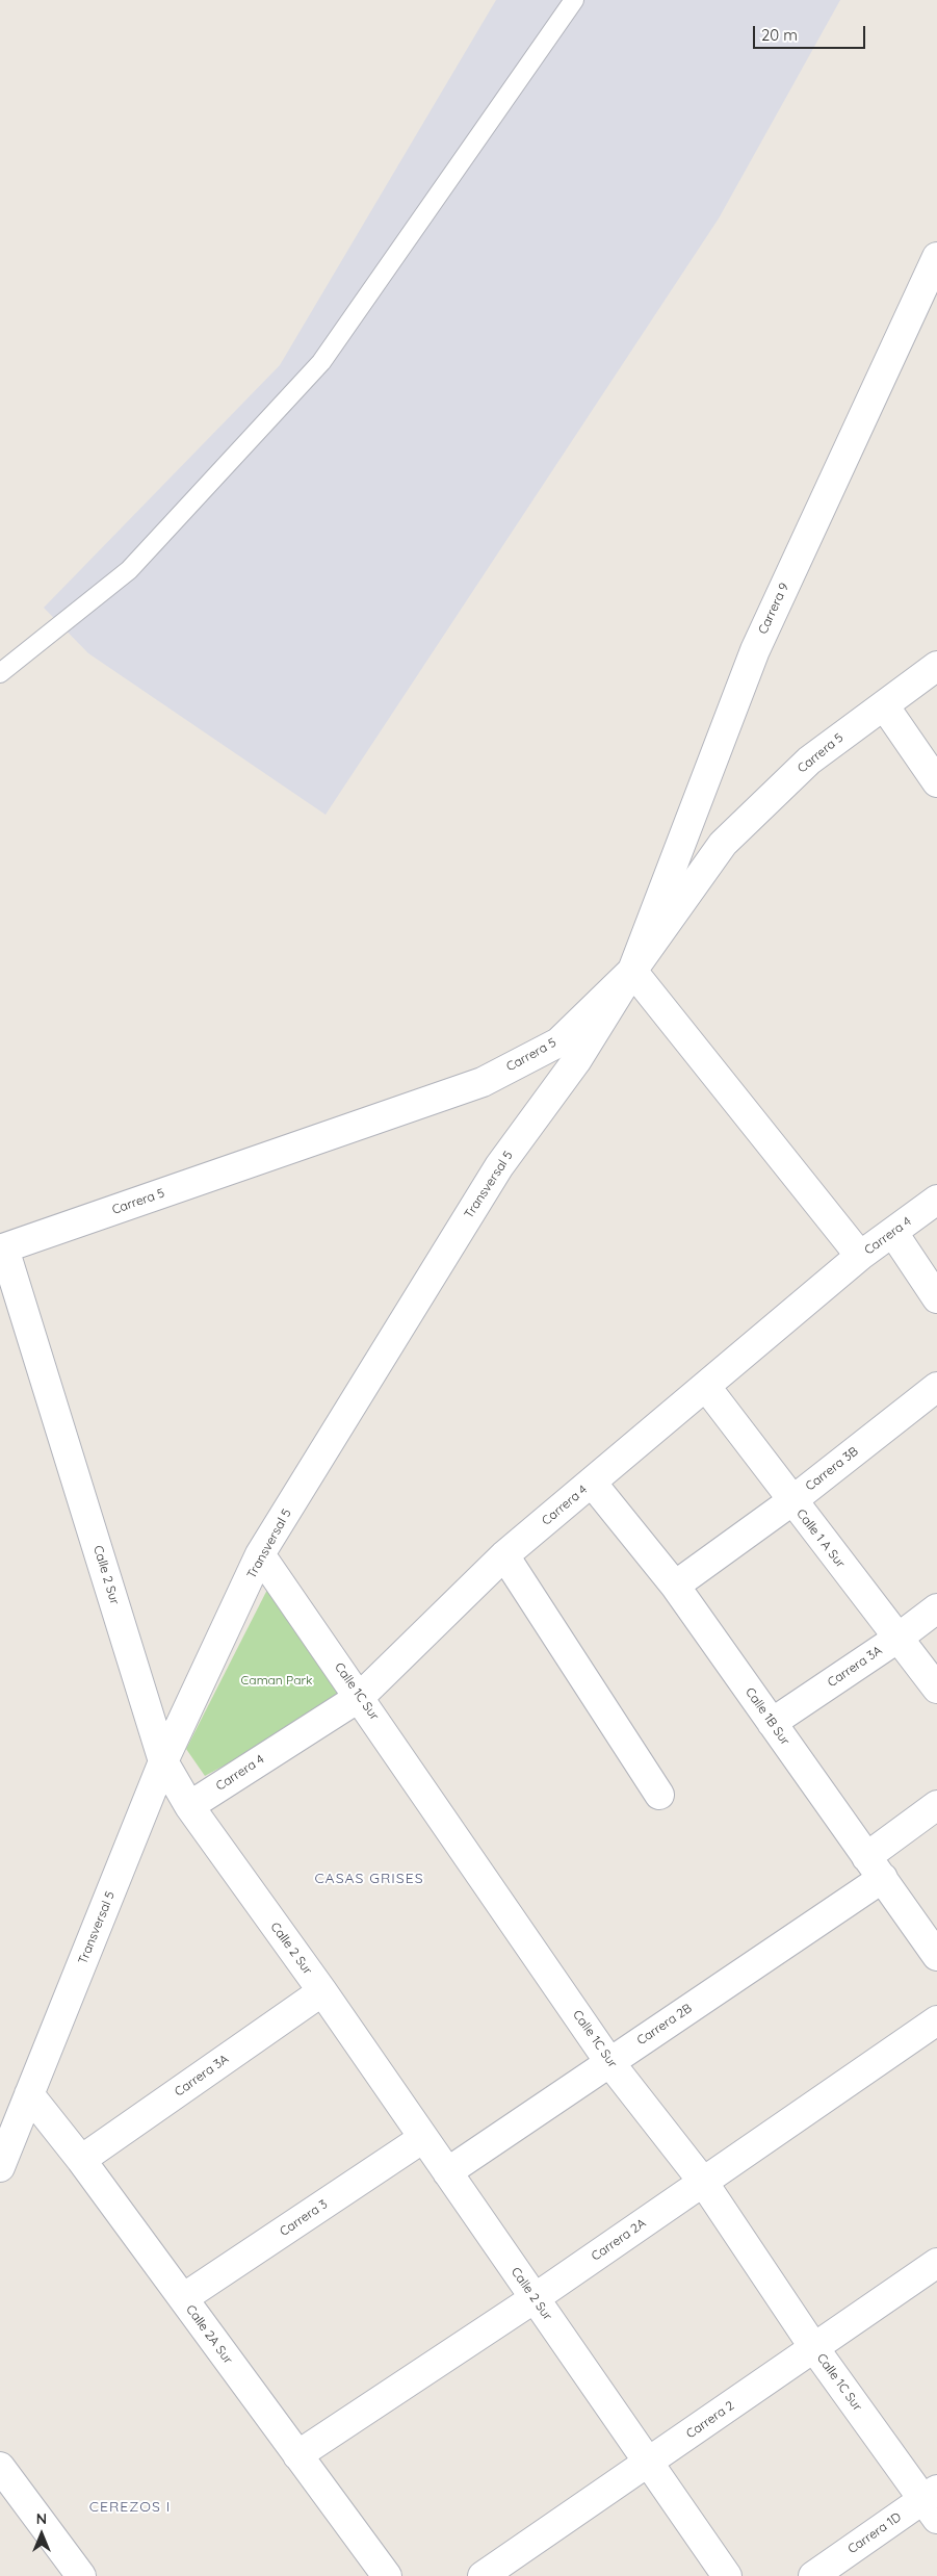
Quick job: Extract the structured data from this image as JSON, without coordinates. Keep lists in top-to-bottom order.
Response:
{
  "streets": {
    "street": [
      "Carrera 9",
      "Carrera 5",
      "Transversal 5",
      "Carrera 4",
      "Carrera 3B",
      "Calle 1 A Sur",
      "Calle 2 Sur",
      "Carrera 3A",
      "Calle 1C Sur",
      "Calle 1B Sur",
      "Carrera 2B",
      "Carrera 3",
      "Carrera 2A",
      "Calle 2A Sur",
      "Carrera 2",
      "Carrera 1D"
    ]
  },
  "crossings": [
    ["Carrera 9", "Carrera 5"],
    ["Carrera 9", "Transversal 5"],
    ["Carrera 5", "Transversal 5"],
    ["Carrera 5", "Calle 2 Sur"],
    ["Transversal 5", "Calle 2 Sur"],
    ["Transversal 5", "Calle 1C Sur"],
    ["Transversal 5", "Calle 2A Sur"],
    ["Carrera 4", "Calle 1 A Sur"],
    ["Carrera 4", "Calle 2 Sur"],
    ["Carrera 4", "Calle 1C Sur"],
    ["Carrera 4", "Calle 1B Sur"],
    ["Carrera 3B", "Calle 1 A Sur"],
    ["Carrera 3B", "Calle 1B Sur"],
    ["Calle 1 A Sur", "Carrera 3A"],
    ["Calle 2 Sur", "Carrera 3A"],
    ["Calle 2 Sur", "Carrera 2B"],
    ["Calle 2 Sur", "Carrera 3"],
    ["Calle 2 Sur", "Carrera 2A"],
    ["Calle 2 Sur", "Carrera 2"],
    ["Carrera 3A", "Calle 1B Sur"],
    ["Carrera 3A", "Calle 2A Sur"],
    ["Calle 1C Sur", "Carrera 2B"],
    ["Calle 1C Sur", "Carrera 2A"],
    ["Calle 1C Sur", "Carrera 2"],
    ["Calle 1C Sur", "Carrera 1D"],
    ["Calle 1B Sur", "Carrera 2B"],
    ["Carrera 3", "Calle 2A Sur"],
    ["Carrera 2A", "Calle 2A Sur"]
  ],
  "districts": ["CASAS GRISES", "CEREZOS I"],
  "parks": ["Caman Park"],
  "scale_bar": "20 m",
  "north": "top"
}
